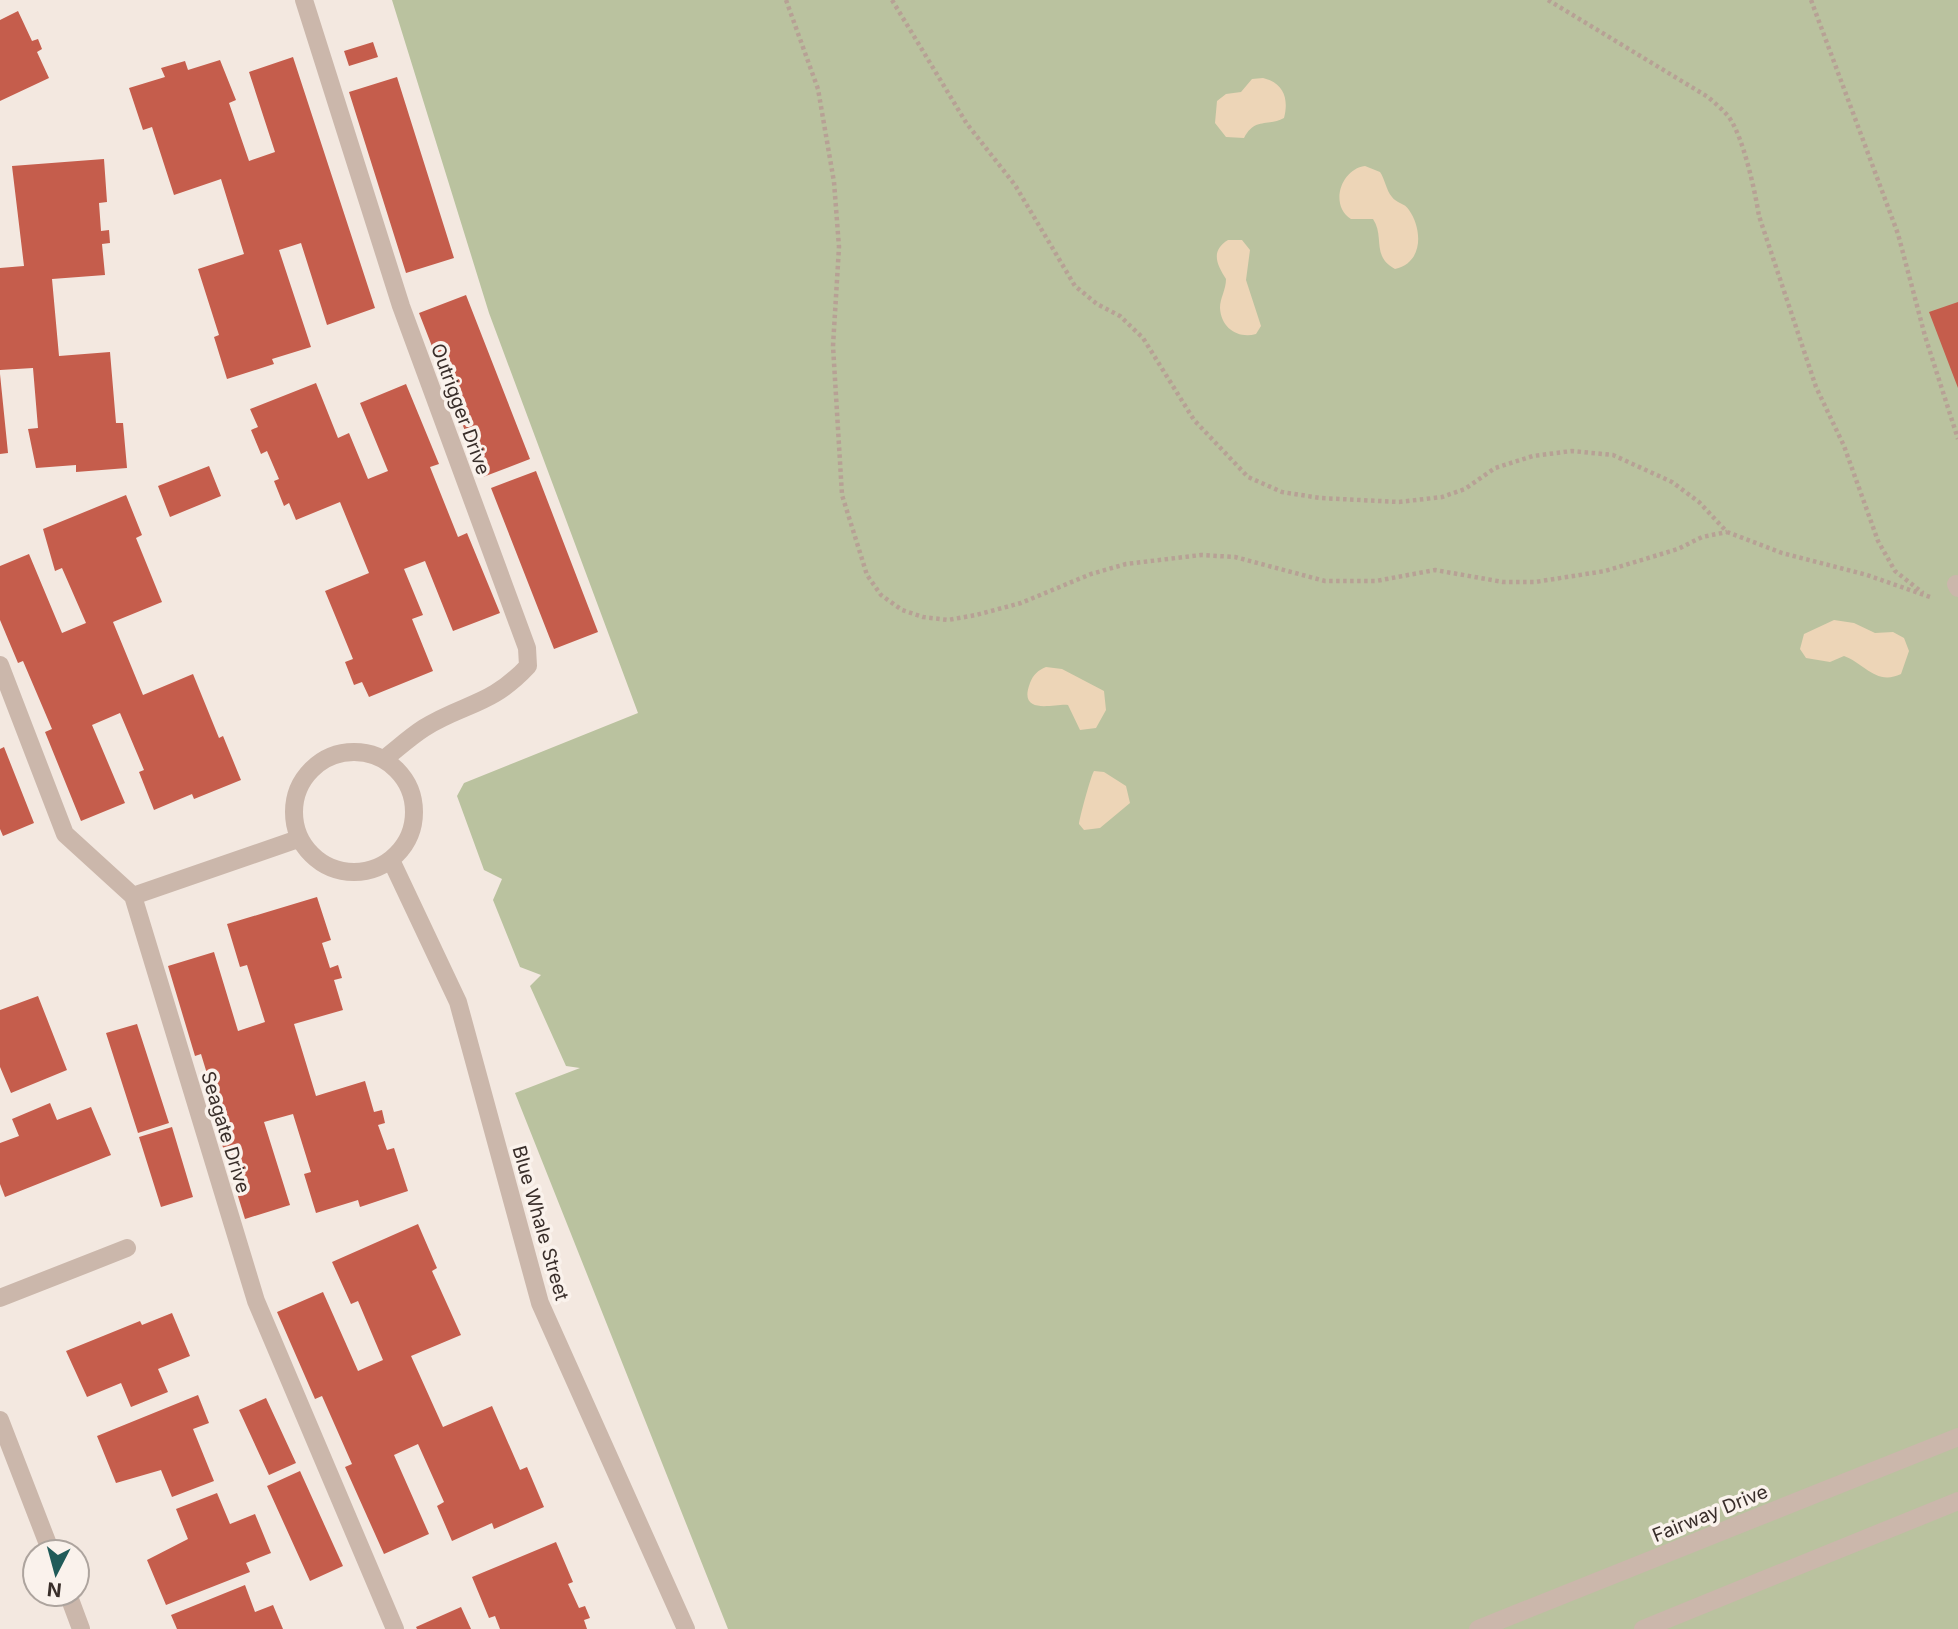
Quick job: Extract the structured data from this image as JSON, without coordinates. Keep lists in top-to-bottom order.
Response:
{
  "streets": {
    "street": [
      "Outrigger Drive",
      "Seagate Drive",
      "Blue Whale Street",
      "Fairway Drive"
    ]
  },
  "crossings": [
    ["Outrigger Drive", "Blue Whale Street"]
  ],
  "north": "bottom"
}
